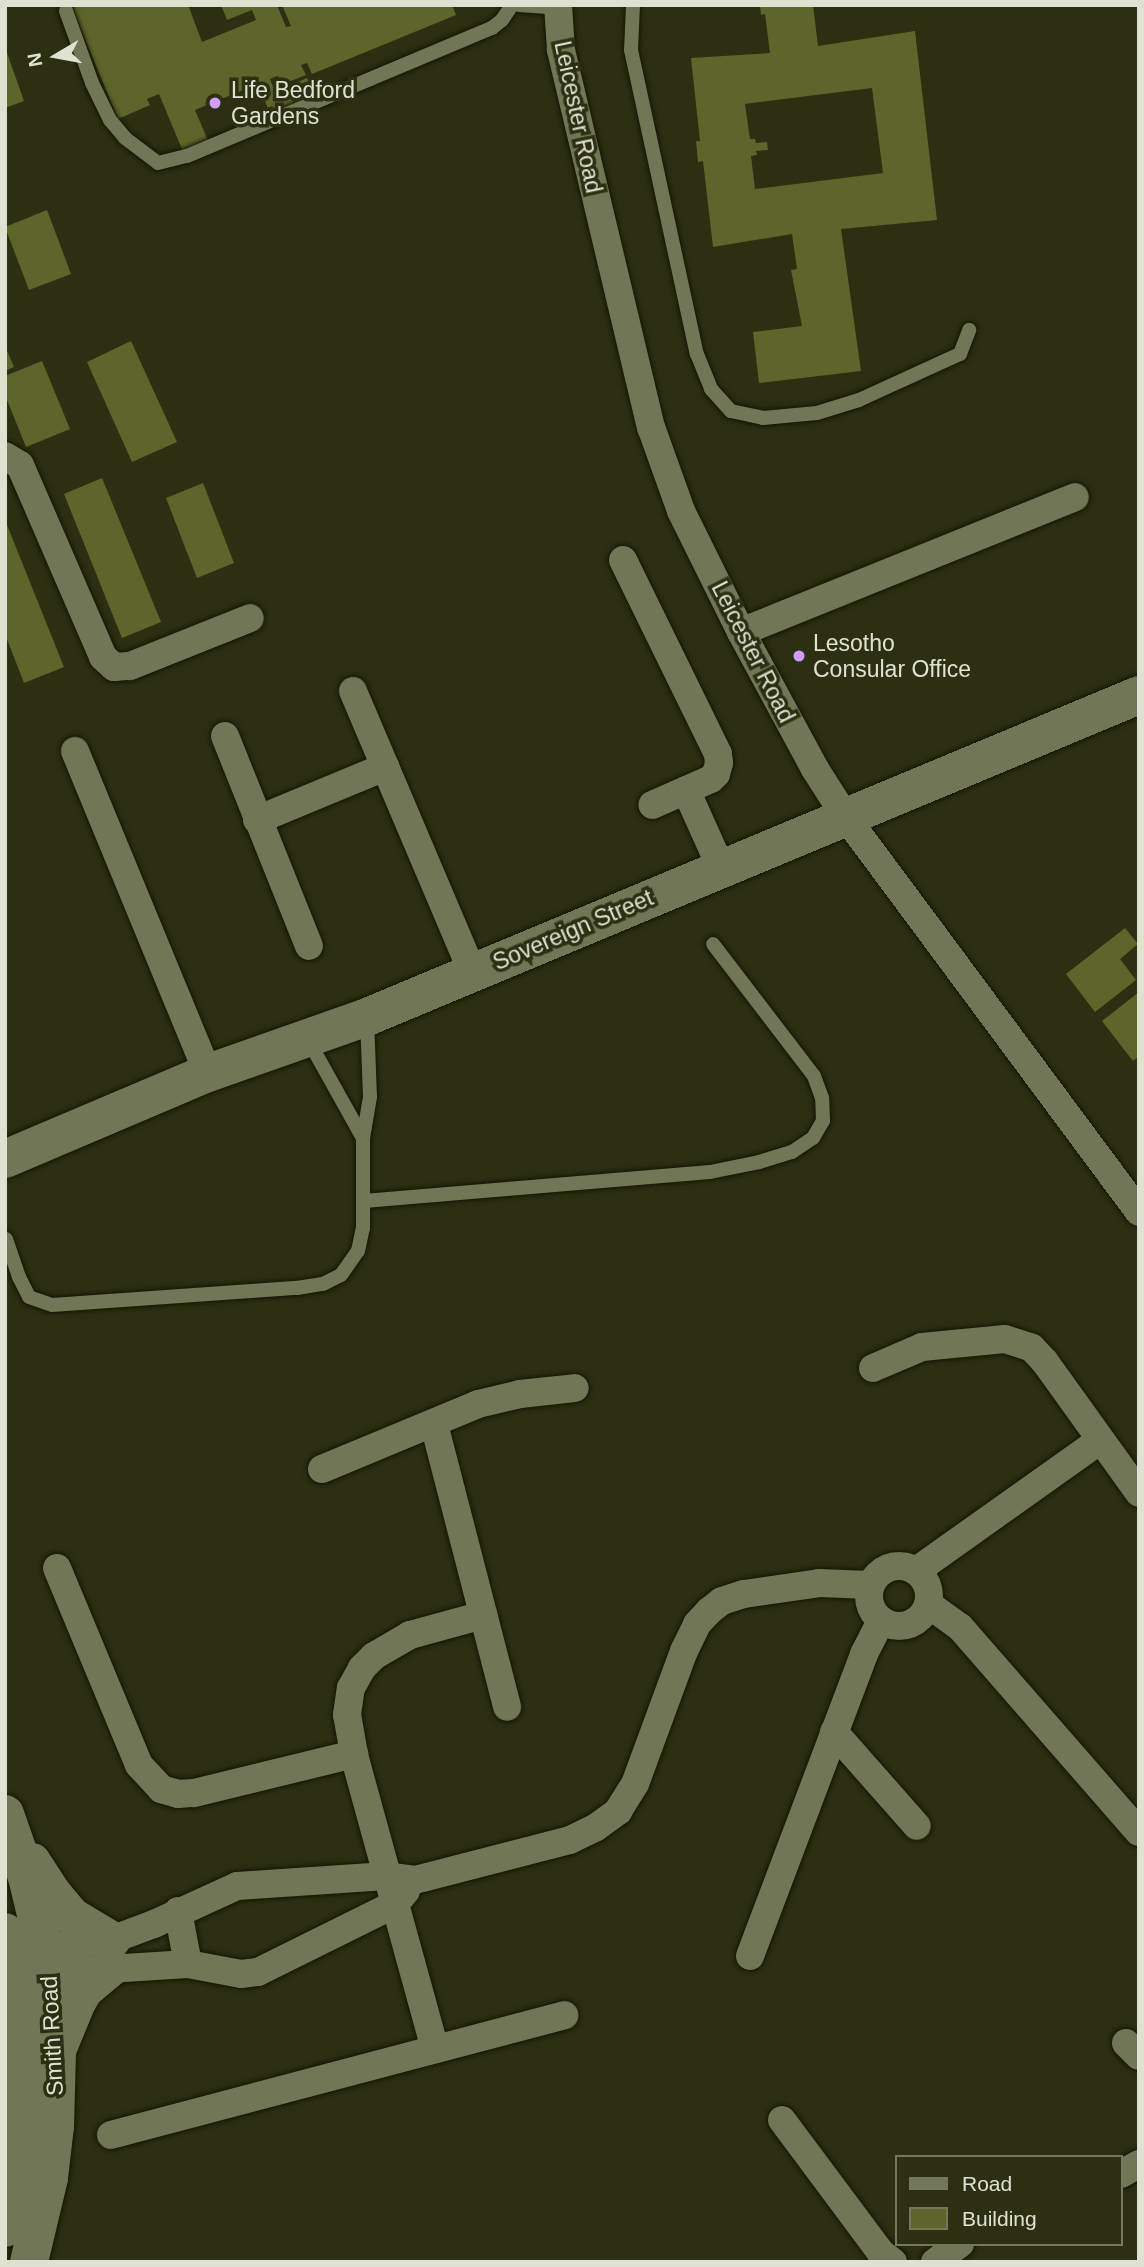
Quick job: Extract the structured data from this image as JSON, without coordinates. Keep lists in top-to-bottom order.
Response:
{
  "streets": {
    "street": ["Leicester Road", "Sovereign Street", "Smith Road"]
  },
  "crossings": [
    ["Leicester Road", "Sovereign Street"]
  ],
  "places": ["Life Bedford Gardens", "Lesotho Consular Office"],
  "legend": ["Road", "Building"],
  "north": "left"
}
